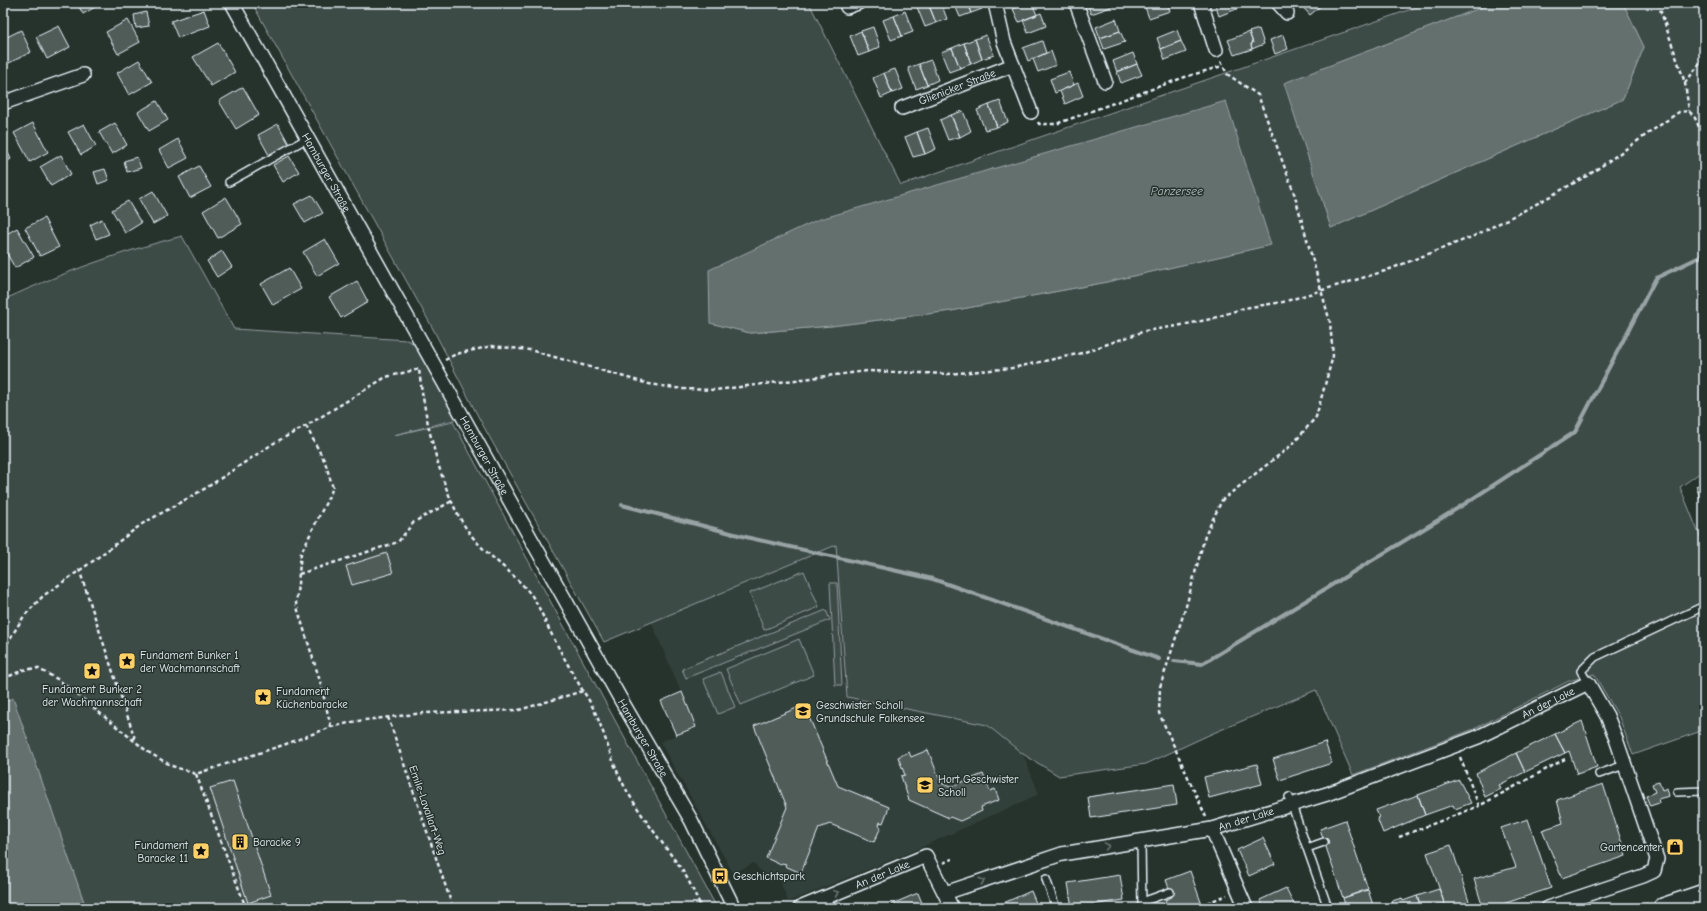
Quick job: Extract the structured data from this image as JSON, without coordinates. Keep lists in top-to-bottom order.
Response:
{
  "streets": {
    "street": ["Glienicker Straße", "Hamburger Straße", "An der Lake"],
    "path": ["Emile-Lavallart-Weg"]
  },
  "water": ["Panzersee"],
  "places": {
    "place": [
      "Fundament Bunker 1 der Wachmannschaft",
      "Fundament Bunker 2 der Wachmannschaft",
      "Fundament Küchenbaracke",
      "Fundament Baracke 11"
    ],
    "school or university": ["Geschwister Scholl Grundschule Falkensee", "Hort Geschwister Scholl"],
    "building": ["Baracke 9"],
    "shop": ["Gartencenter"],
    "bus stop": ["Geschichtspark"]
  }
}
